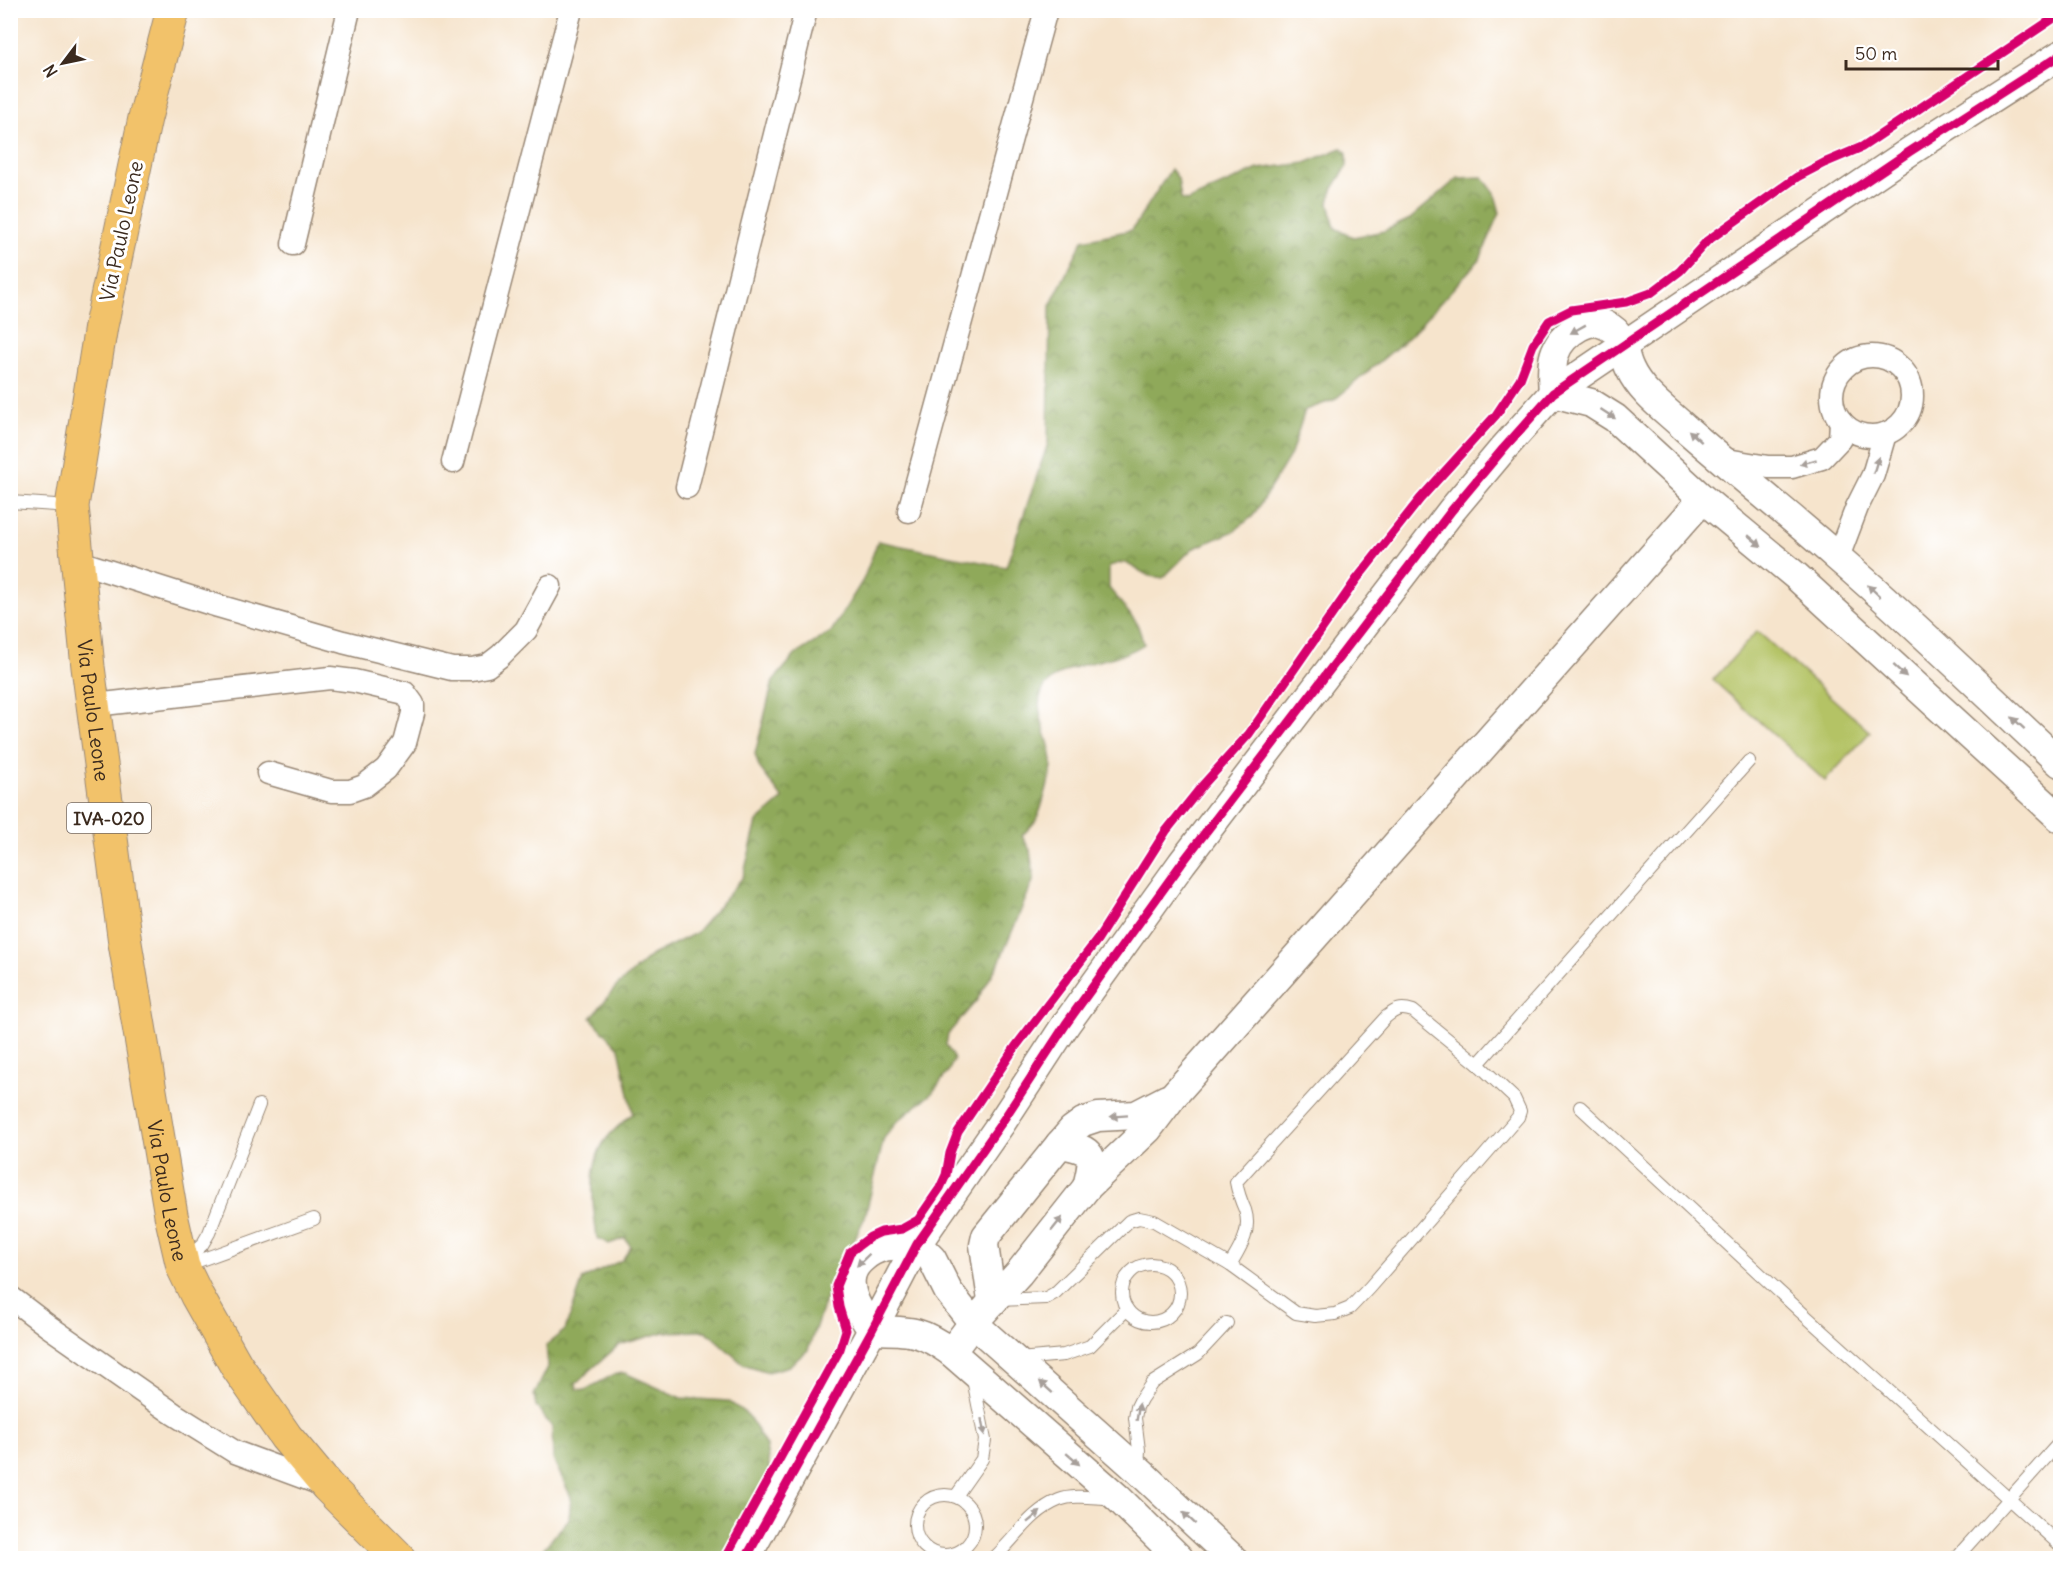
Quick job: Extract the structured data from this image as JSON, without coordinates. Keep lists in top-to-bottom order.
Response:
{
  "streets": {
    "main road": ["Via Paulo Leone", "IVA-020"]
  },
  "scale_bar": "50 m",
  "north": "bottom left"
}
